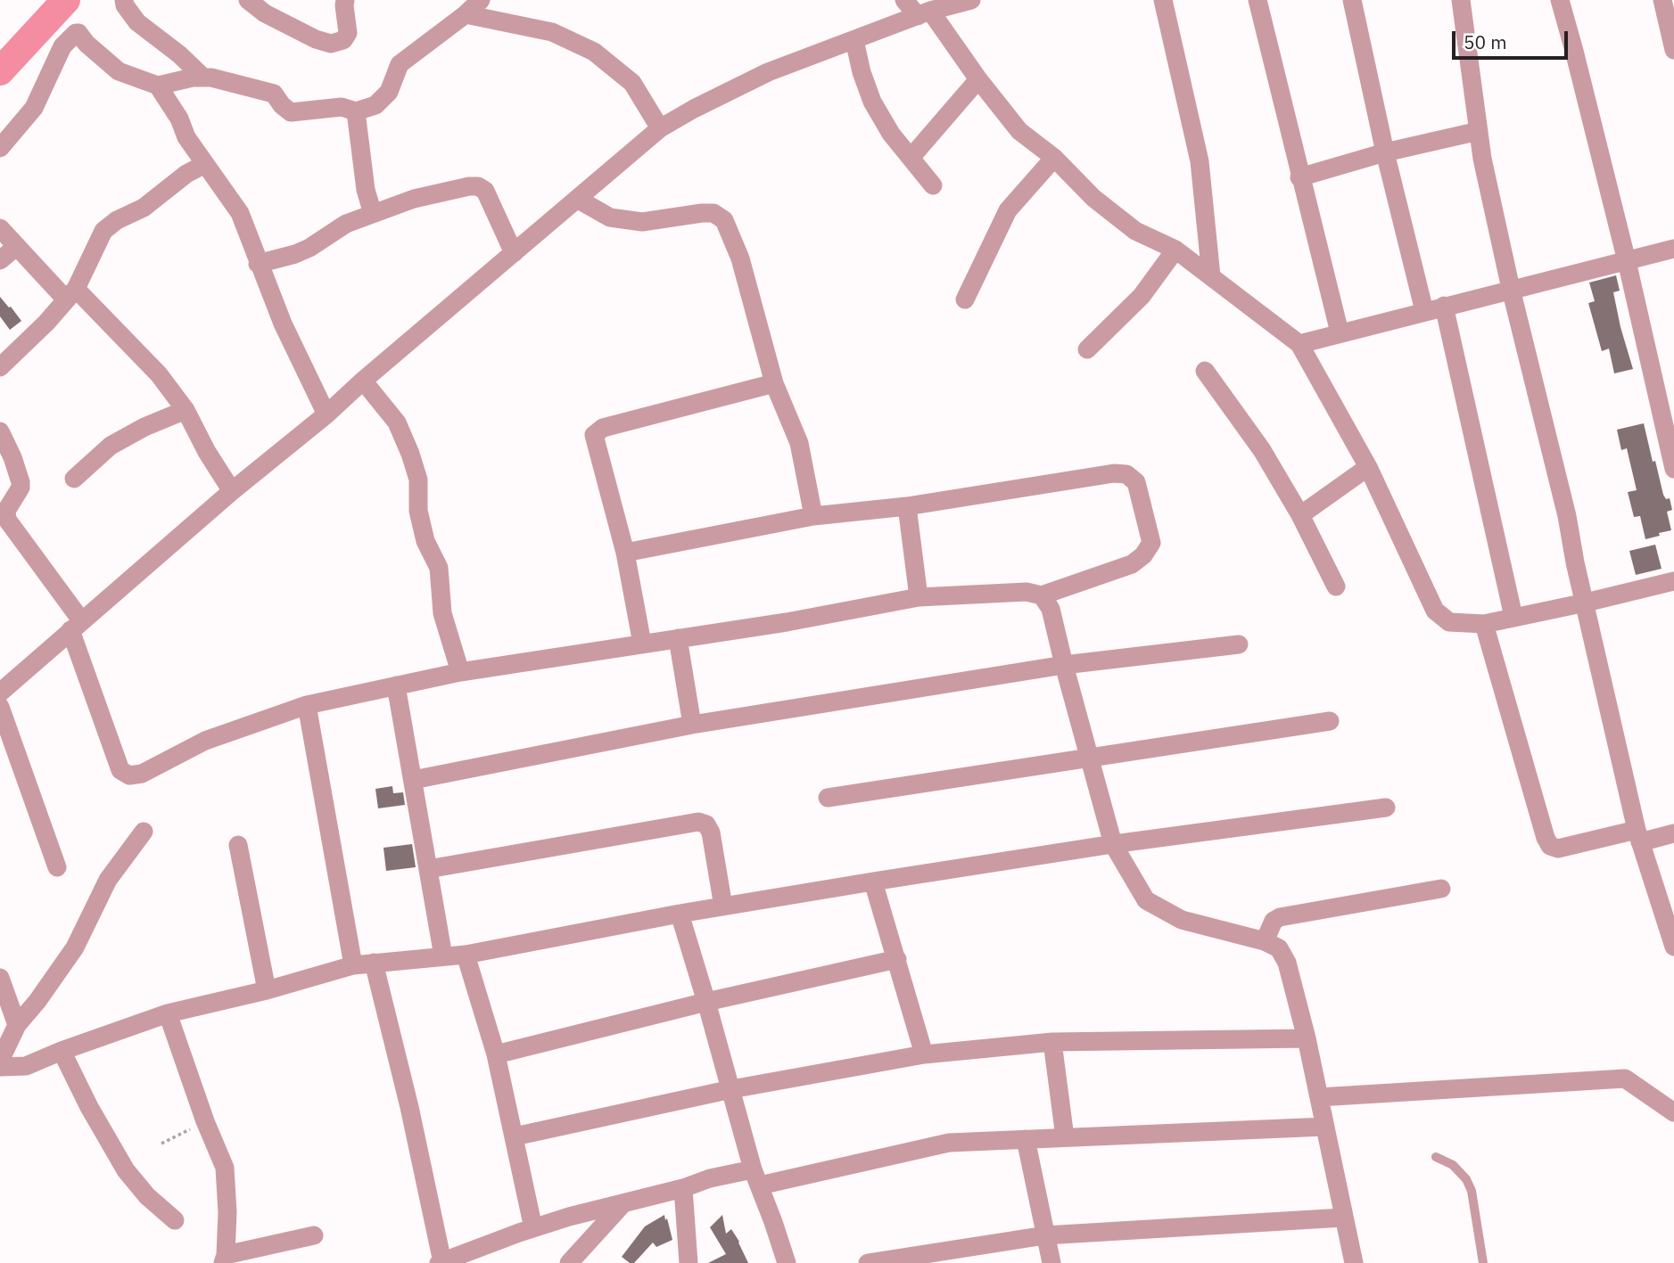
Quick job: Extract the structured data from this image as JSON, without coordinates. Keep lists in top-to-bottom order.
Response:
{
  "scale_bar": "50 m"
}
